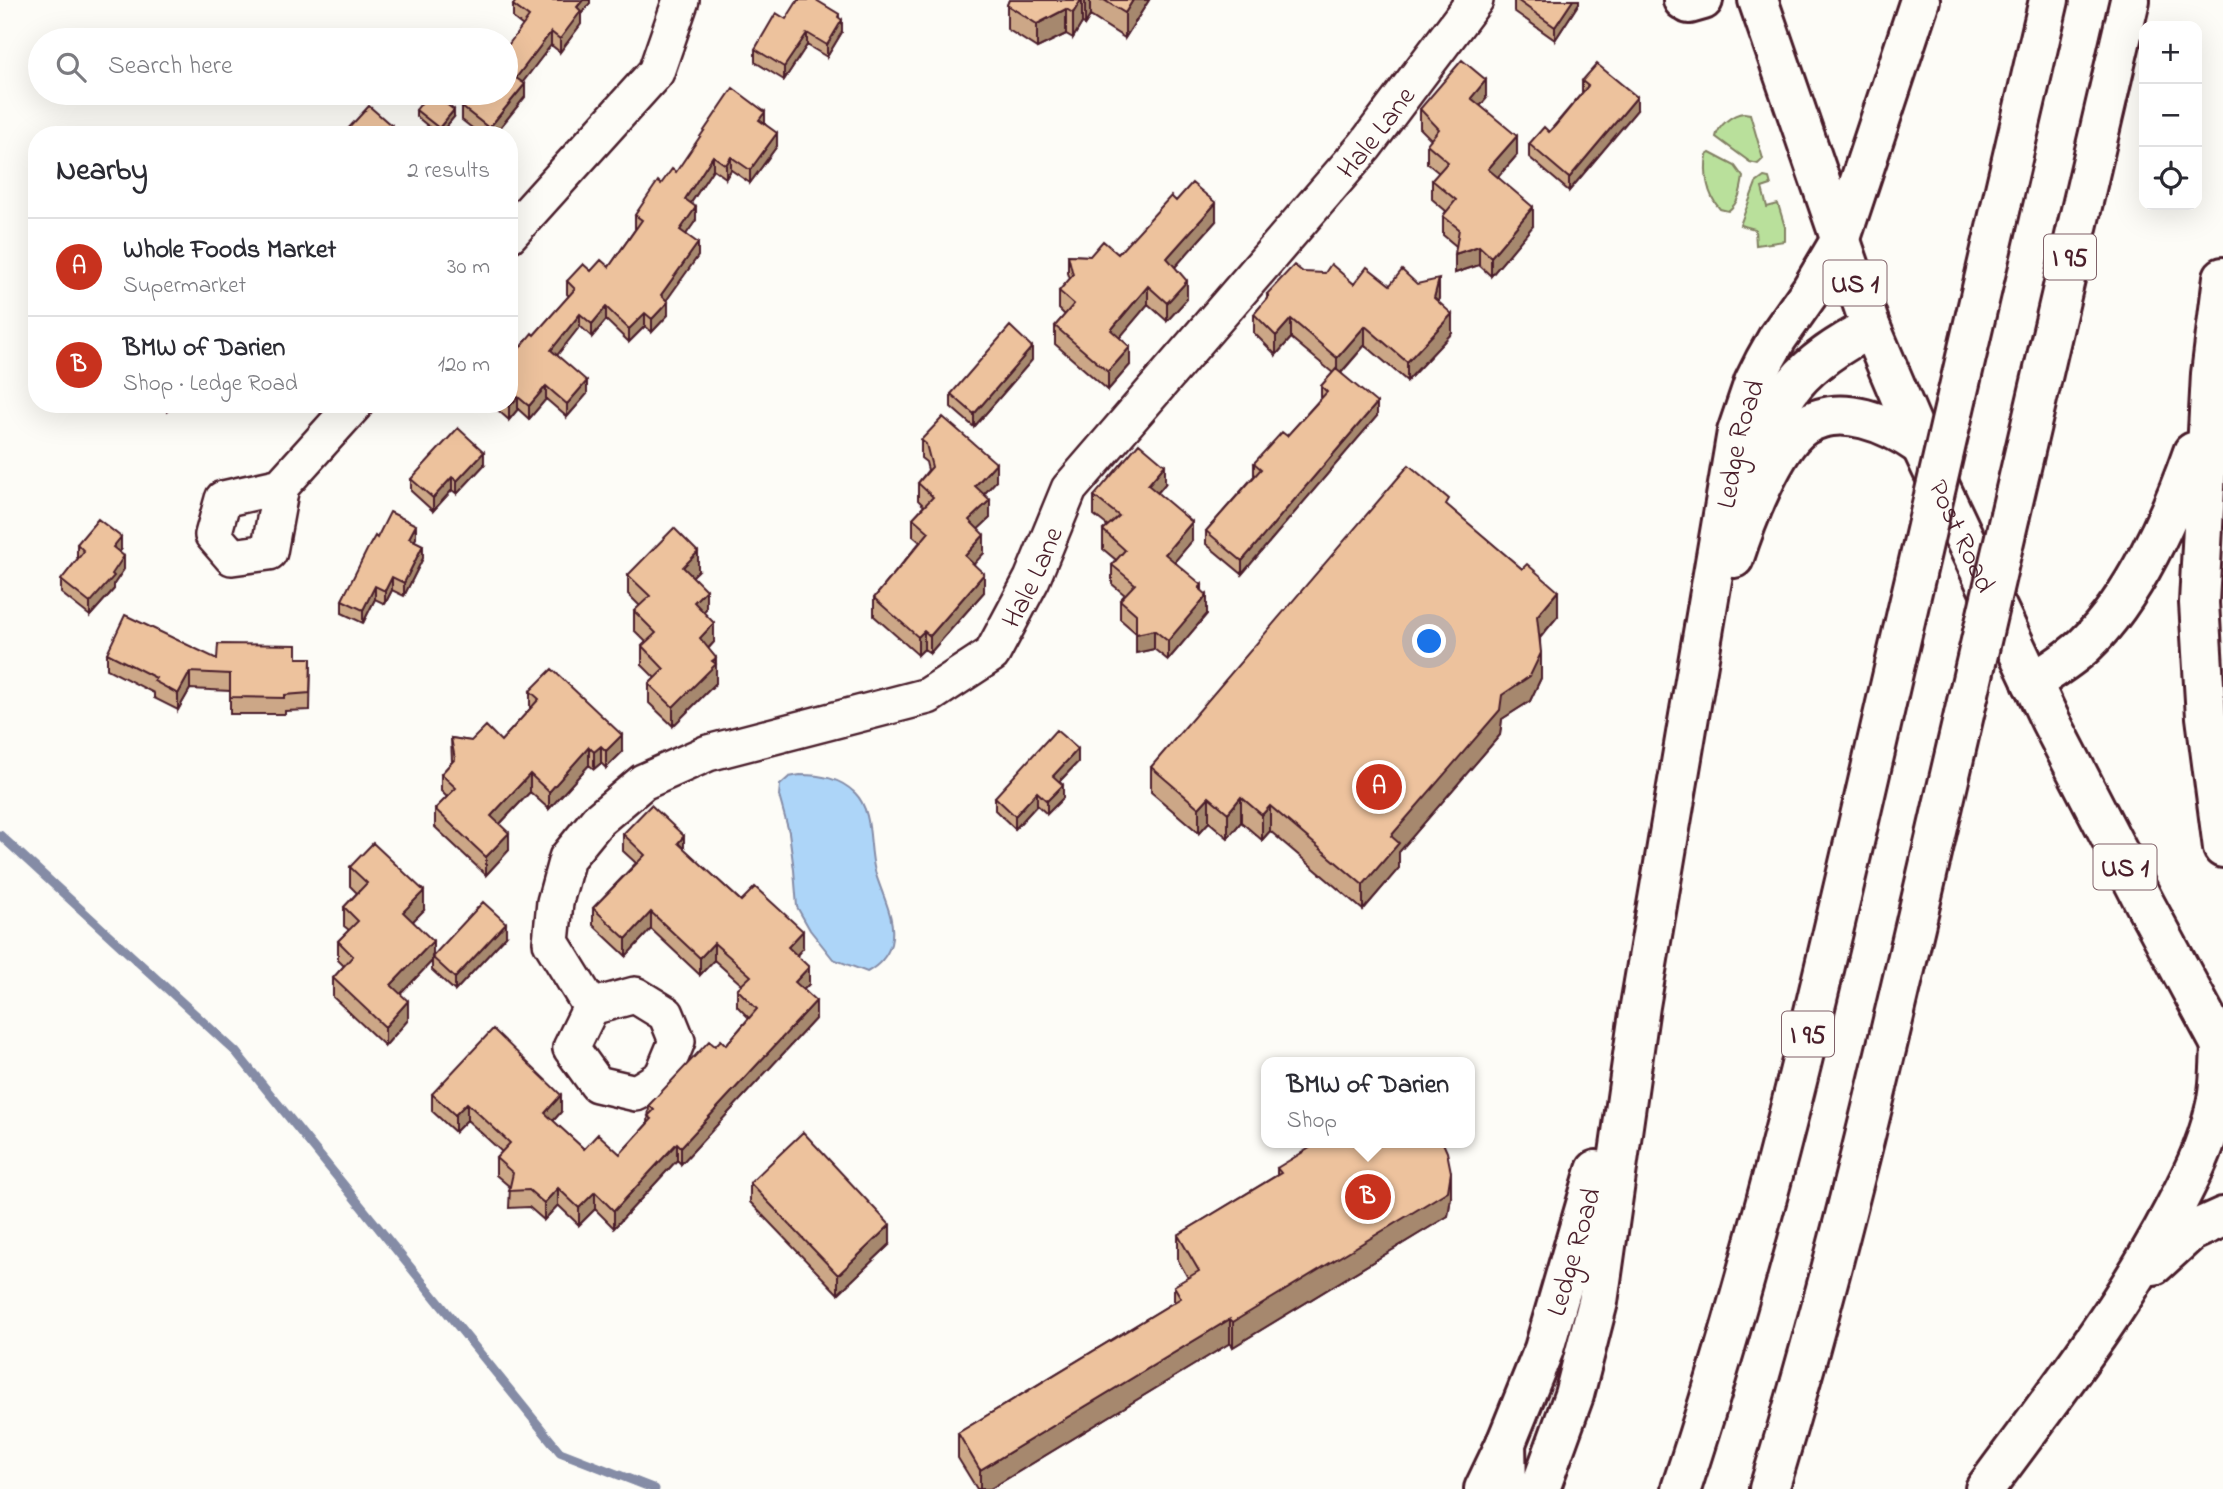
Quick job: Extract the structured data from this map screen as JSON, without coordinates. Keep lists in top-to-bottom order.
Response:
{
  "streets": {
    "main road": [
      "I 95",
      "US 1",
      "Ledge Road",
      "Post Road"
    ],
    "street": ["Hale Lane"]
  },
  "crossings": [
    ["Ledge Road", "Post Road"]
  ],
  "page": {
    "map_buttons": ["+", "−"],
    "search": "Search here",
    "heading": ["Nearby", "2 results"],
    "list": [
      {
        "mark": "A",
        "name": "Whole Foods Market",
        "note": "Supermarket",
        "value": "30 m"
      },
      {
        "mark": "B",
        "name": "BMW of Darien",
        "note": "Shop · Ledge Road",
        "value": "120 m"
      }
    ],
    "pins": ["A", "B"],
    "popup": ["BMW of Darien", "Shop"]
  }
}
